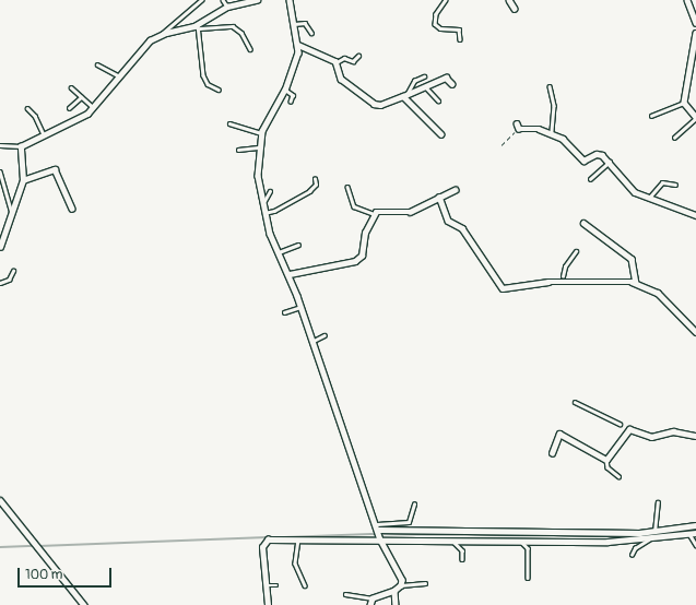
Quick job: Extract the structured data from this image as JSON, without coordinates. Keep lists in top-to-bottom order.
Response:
{
  "scale_bar": "100 m"
}
